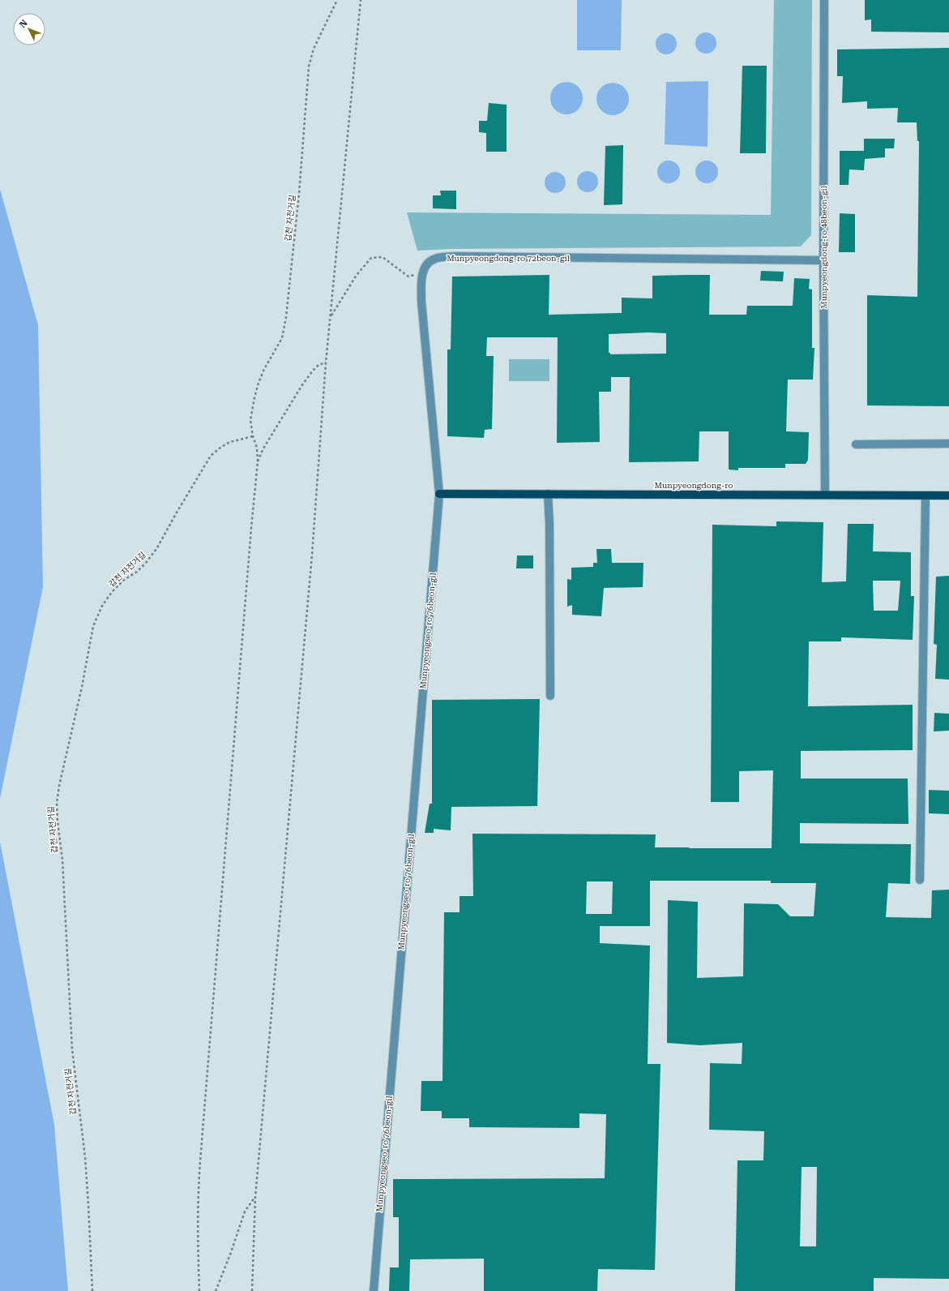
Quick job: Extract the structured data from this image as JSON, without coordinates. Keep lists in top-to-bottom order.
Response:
{
  "streets": {
    "main road": ["Munpyeongdong-ro"],
    "street": ["Munpyeongdong-ro 48beon-gil", "Munpyeongdong-ro 72beon-gil", "Munpyeongseo-ro 76beon-gil"],
    "path": ["갑천 자전거길"]
  },
  "crossings": [
    ["Munpyeongdong-ro 48beon-gil", "Munpyeongdong-ro 72beon-gil"],
    ["Munpyeongdong-ro 48beon-gil", "Munpyeongdong-ro"],
    ["Munpyeongdong-ro", "Munpyeongseo-ro 76beon-gil"]
  ],
  "north": "top left"
}
